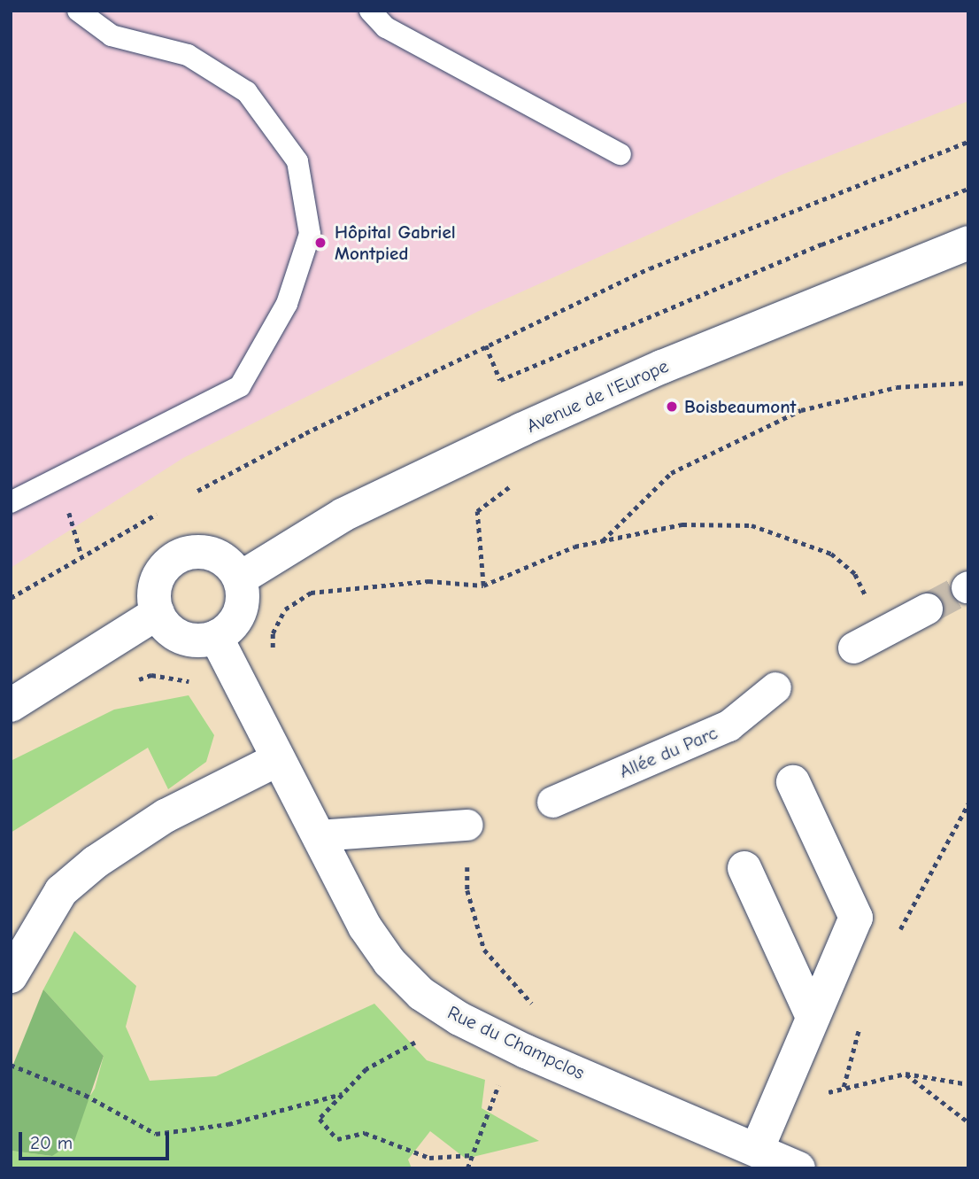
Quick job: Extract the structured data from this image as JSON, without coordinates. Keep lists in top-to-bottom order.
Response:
{
  "streets": {
    "street": ["Avenue de l'Europe", "Allée du Parc", "Rue du Champclos"]
  },
  "crossings": [
    ["Avenue de l'Europe", "Rue du Champclos"]
  ],
  "places": ["Hôpital Gabriel Montpied", "Boisbeaumont"],
  "scale_bar": "20 m"
}
